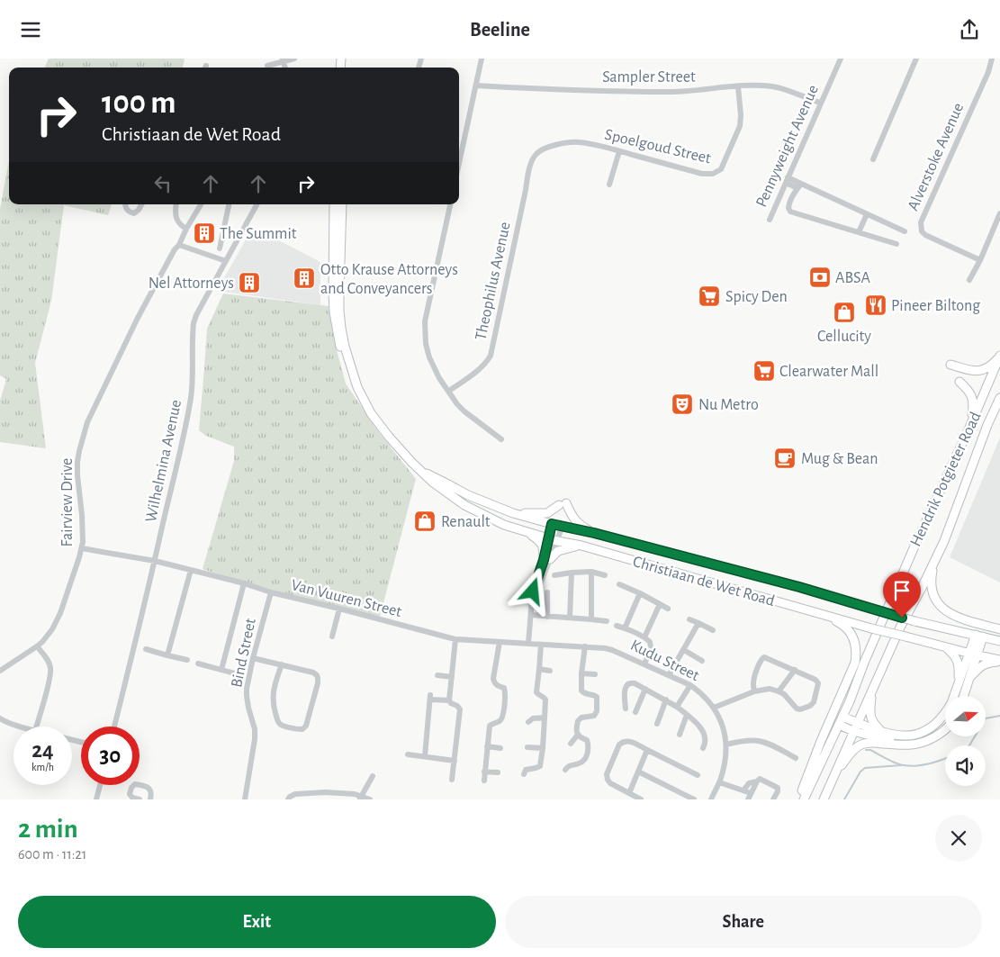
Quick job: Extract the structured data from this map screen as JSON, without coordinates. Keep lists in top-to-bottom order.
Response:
{
  "streets": {
    "main road": ["Hendrik Potgieter Road", "Christiaan de Wet Road"],
    "street": [
      "Sampler Street",
      "Spoelgoud Street",
      "Pennyweight Avenue",
      "Alverstoke Avenue",
      "Theophilus Avenue",
      "Wilhelmina Avenue",
      "Fairview Drive",
      "Van Vuuren Street",
      "Bind Street",
      "Kudu Street"
    ]
  },
  "crossings": [
    ["Sampler Street", "Spoelgoud Street"],
    ["Sampler Street", "Pennyweight Avenue"],
    ["Spoelgoud Street", "Theophilus Avenue"],
    ["Wilhelmina Avenue", "Van Vuuren Street"],
    ["Fairview Drive", "Van Vuuren Street"],
    ["Van Vuuren Street", "Bind Street"],
    ["Van Vuuren Street", "Kudu Street"]
  ],
  "places": {
    "building": ["The Summit", "Otto Krause Attorneys and Conveyancers", "Nel Attorneys"],
    "bank": ["ABSA"],
    "supermarket": ["Spicy Den", "Clearwater Mall"],
    "restaurant": ["Pineer Biltong"],
    "shop": ["Cellucity", "Renault"],
    "theatre": ["Nu Metro"],
    "cafe": ["Mug & Bean"]
  },
  "north": "right",
  "page": {
    "header": "Beeline",
    "turn": ["100 m", "Christiaan de Wet Road"],
    "speed": "24 km/h",
    "limit": "30",
    "heading": ["2 min", "600 m · 11:21"],
    "buttons": ["Exit", "Share"]
  }
}
